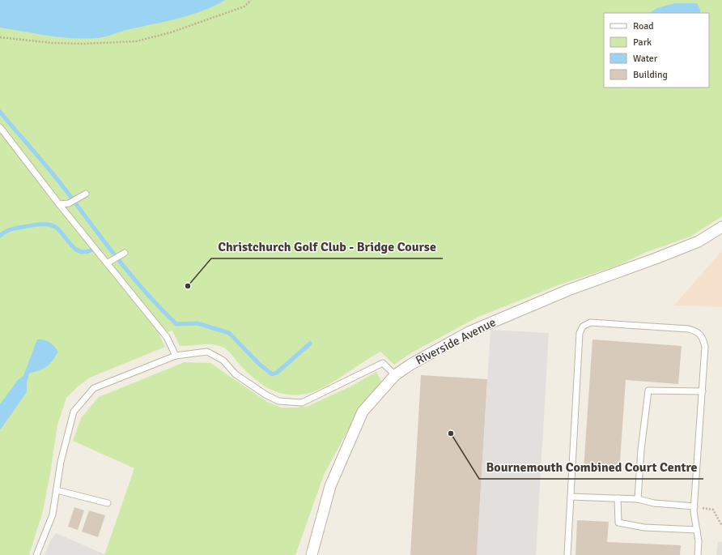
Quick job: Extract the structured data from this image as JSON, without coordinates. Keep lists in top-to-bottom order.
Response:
{
  "streets": {
    "street": ["Riverside Avenue"]
  },
  "places": ["Christchurch Golf Club - Bridge Course", "Bournemouth Combined Court Centre"],
  "legend": [
    "Road",
    "Park",
    "Water",
    "Building"
  ]
}
